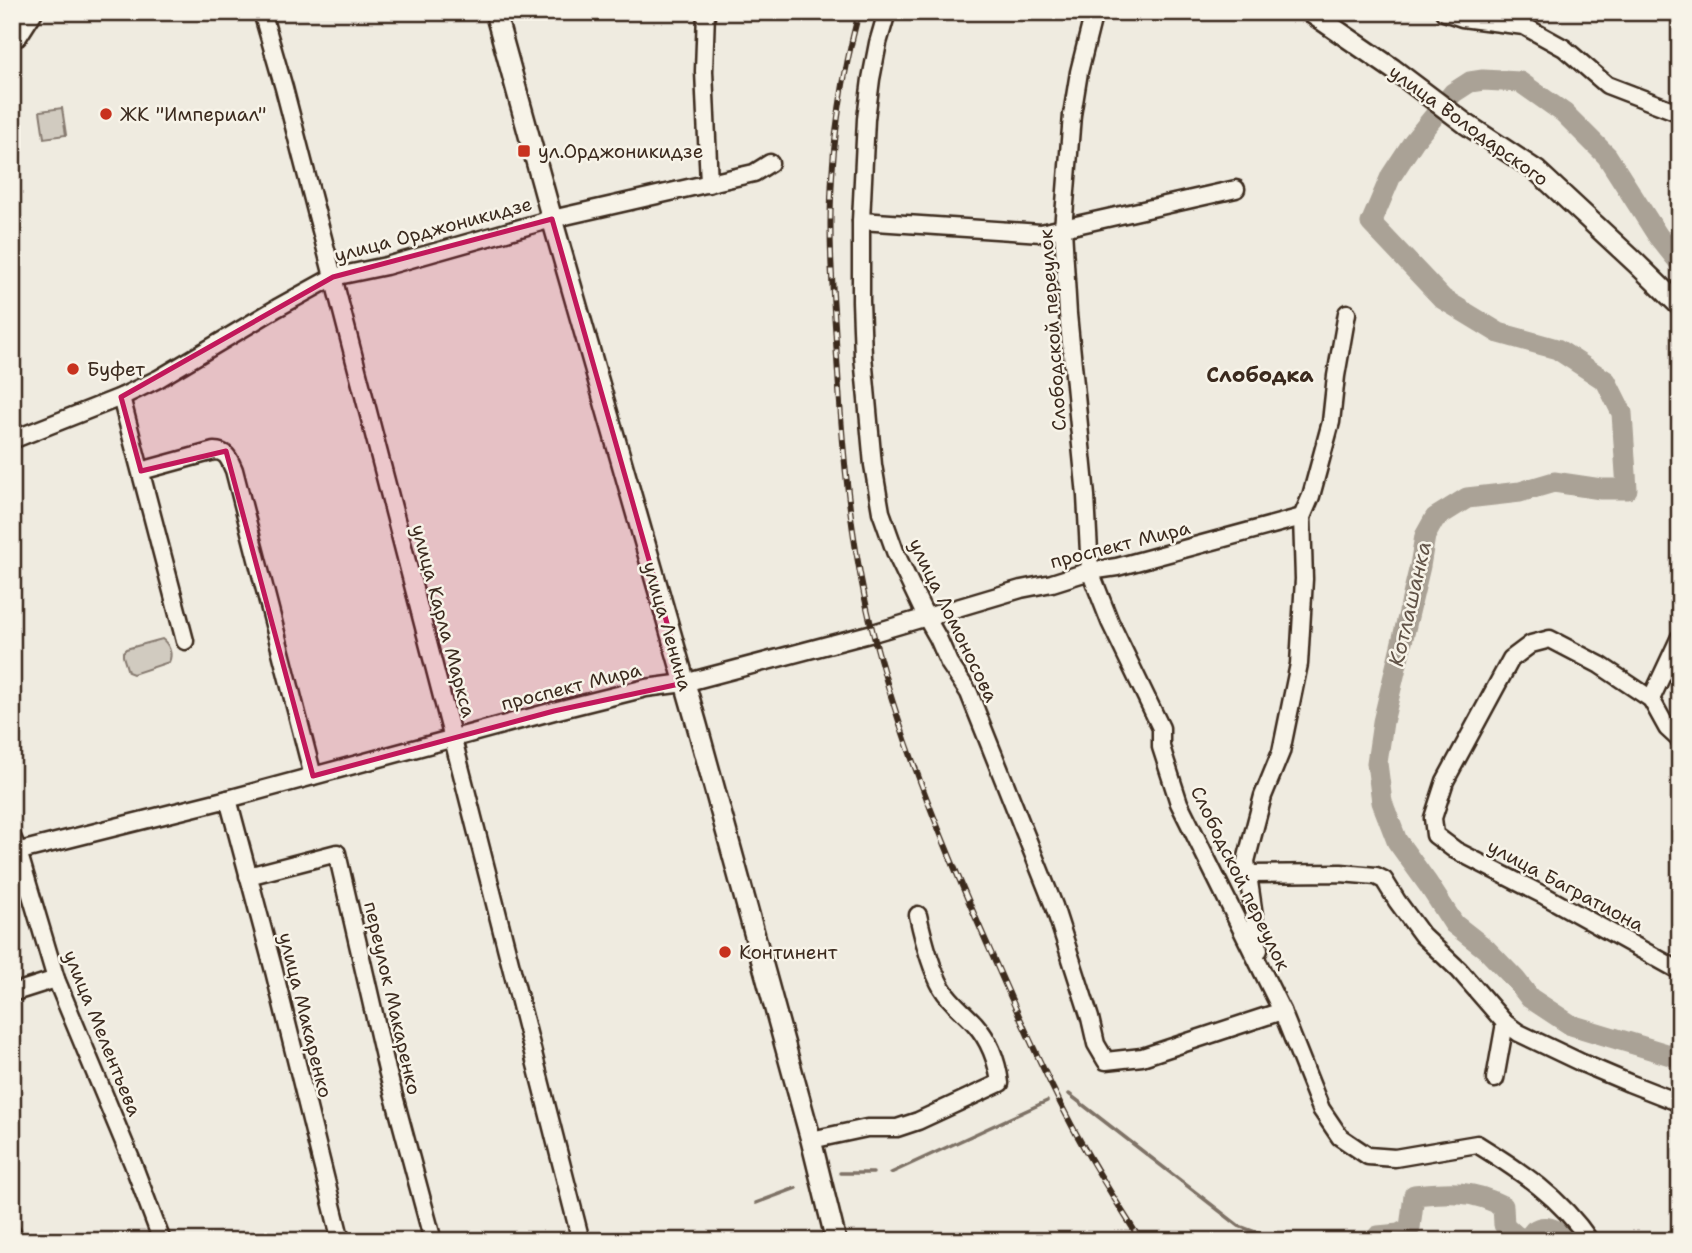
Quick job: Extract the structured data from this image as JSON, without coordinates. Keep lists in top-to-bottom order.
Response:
{
  "streets": {
    "main road": ["улица Володарского", "улица Ленина"],
    "street": [
      "улица Орджоникидзе",
      "Слободской переулок",
      "проспект Мира",
      "улица Ломоносова",
      "улица Карла Маркса",
      "улица Багратиона",
      "переулок Макаренко",
      "улица Макаренко",
      "улица Мелентьева"
    ]
  },
  "crossings": [
    ["улица Орджоникидзе", "улица Карла Маркса"],
    ["улица Орджоникидзе", "улица Ленина"],
    ["Слободской переулок", "проспект Мира"],
    ["Слободской переулок", "улица Ломоносова"],
    ["проспект Мира", "улица Ломоносова"],
    ["проспект Мира", "улица Карла Маркса"],
    ["проспект Мира", "улица Ленина"],
    ["проспект Мира", "улица Макаренко"],
    ["проспект Мира", "улица Мелентьева"],
    ["переулок Макаренко", "улица Макаренко"]
  ],
  "districts": ["Слободка"],
  "water": ["Котлашанка"],
  "places": {
    "other": ["ЖК \"Империал\"", "Буфет", "Континент"],
    "transit": ["ул.Орджоникидзе"]
  }
}
